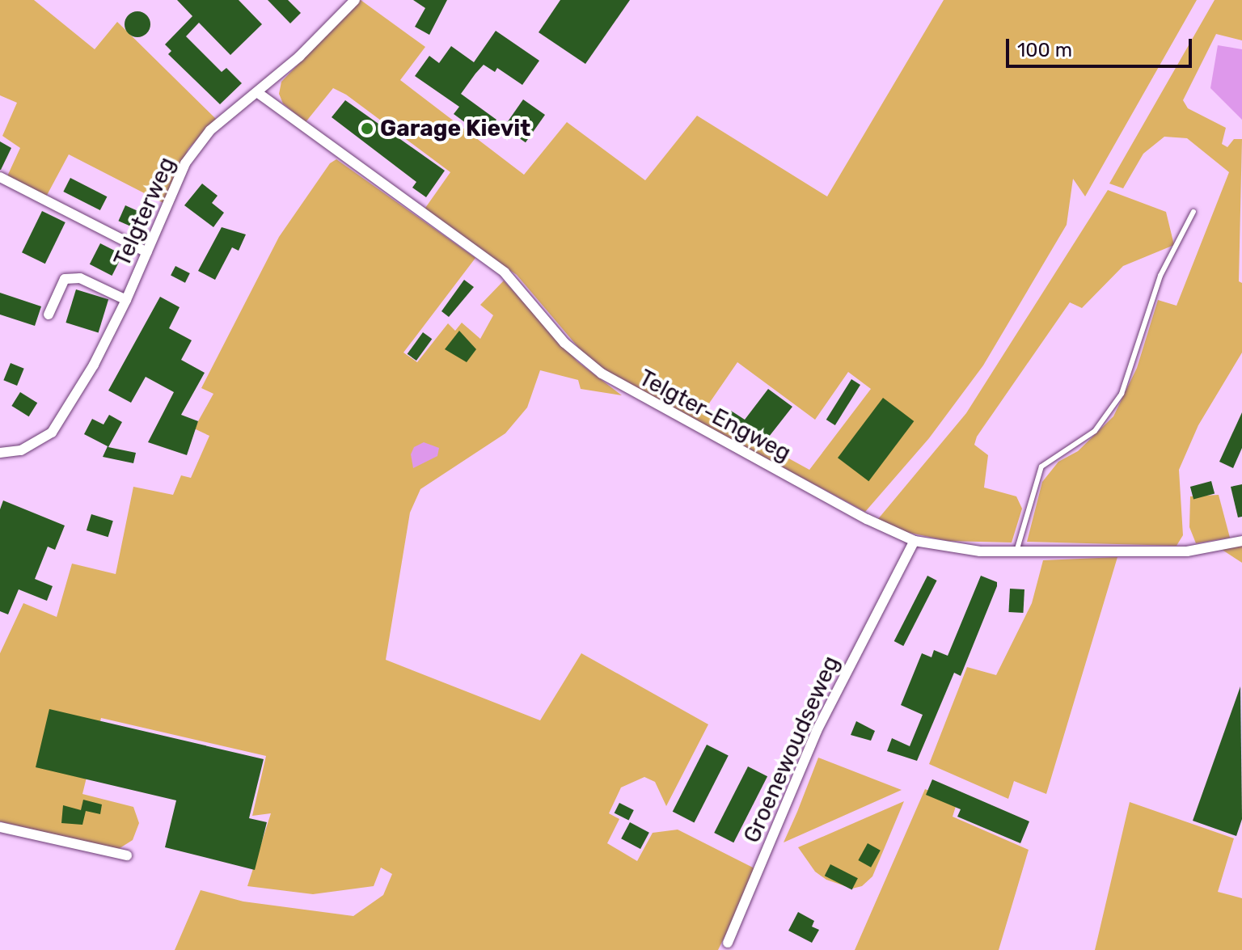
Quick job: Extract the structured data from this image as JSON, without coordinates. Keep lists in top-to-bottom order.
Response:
{
  "streets": {
    "street": ["Telgterweg", "Telgter-Engweg", "Groenewoudseweg"]
  },
  "crossings": [
    ["Telgterweg", "Telgter-Engweg"],
    ["Telgter-Engweg", "Groenewoudseweg"]
  ],
  "places": ["Garage Kievit"],
  "scale_bar": "100 m"
}
